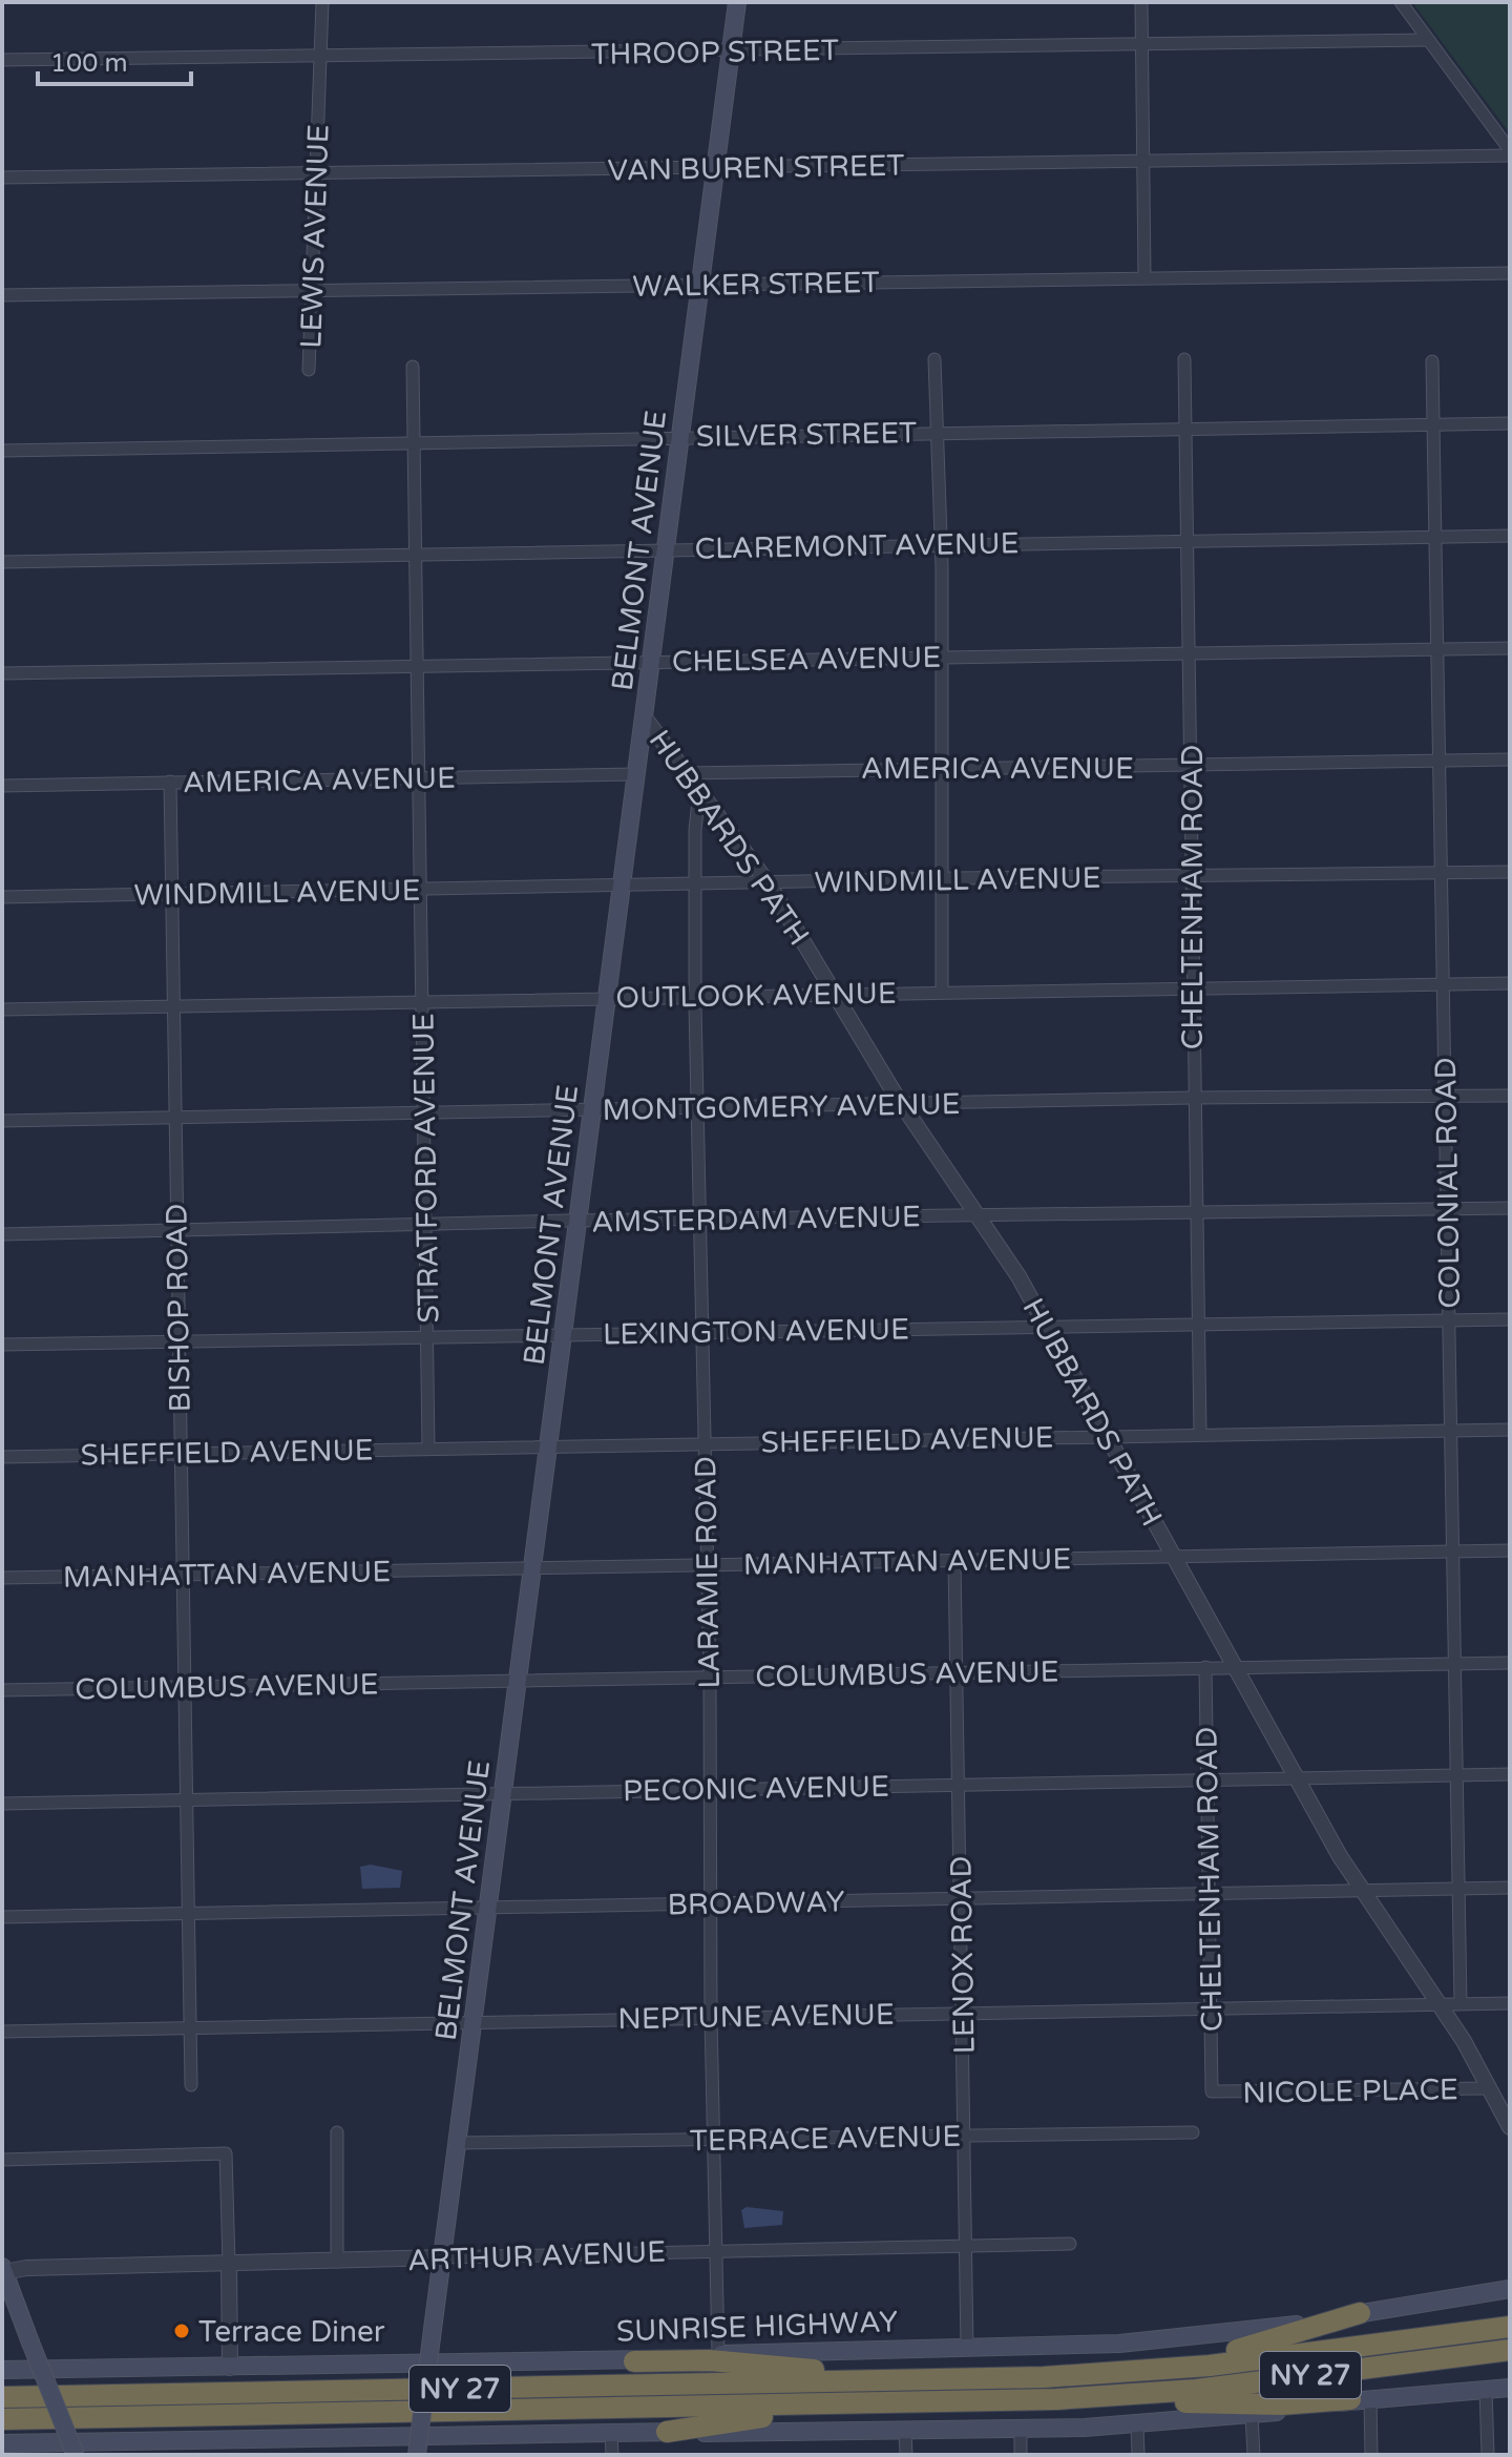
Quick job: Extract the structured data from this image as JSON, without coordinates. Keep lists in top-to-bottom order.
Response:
{
  "streets": {
    "highway": ["SUNRISE HIGHWAY", "NY 27"],
    "main road": ["BELMONT AVENUE"],
    "street": [
      "THROOP STREET",
      "VAN BUREN STREET",
      "LEWIS AVENUE",
      "WALKER STREET",
      "SILVER STREET",
      "CLAREMONT AVENUE",
      "CHELSEA AVENUE",
      "AMERICA AVENUE",
      "HUBBARDS PATH",
      "WINDMILL AVENUE",
      "CHELTENHAM ROAD",
      "OUTLOOK AVENUE",
      "MONTGOMERY AVENUE",
      "STRATFORD AVENUE",
      "COLONIAL ROAD",
      "AMSTERDAM AVENUE",
      "BISHOP ROAD",
      "LEXINGTON AVENUE",
      "SHEFFIELD AVENUE",
      "MANHATTAN AVENUE",
      "LARAMIE ROAD",
      "COLUMBUS AVENUE",
      "PECONIC AVENUE",
      "BROADWAY",
      "LENOX ROAD",
      "NEPTUNE AVENUE",
      "NICOLE PLACE",
      "TERRACE AVENUE",
      "ARTHUR AVENUE"
    ]
  },
  "crossings": [
    ["THROOP STREET", "LEWIS AVENUE"],
    ["THROOP STREET", "BELMONT AVENUE"],
    ["VAN BUREN STREET", "LEWIS AVENUE"],
    ["VAN BUREN STREET", "BELMONT AVENUE"],
    ["LEWIS AVENUE", "WALKER STREET"],
    ["WALKER STREET", "BELMONT AVENUE"],
    ["SILVER STREET", "BELMONT AVENUE"],
    ["SILVER STREET", "CHELTENHAM ROAD"],
    ["SILVER STREET", "COLONIAL ROAD"],
    ["CLAREMONT AVENUE", "BELMONT AVENUE"],
    ["CLAREMONT AVENUE", "CHELTENHAM ROAD"],
    ["CLAREMONT AVENUE", "COLONIAL ROAD"],
    ["BELMONT AVENUE", "CHELSEA AVENUE"],
    ["BELMONT AVENUE", "AMERICA AVENUE"],
    ["BELMONT AVENUE", "HUBBARDS PATH"],
    ["BELMONT AVENUE", "WINDMILL AVENUE"],
    ["BELMONT AVENUE", "OUTLOOK AVENUE"],
    ["BELMONT AVENUE", "MONTGOMERY AVENUE"],
    ["BELMONT AVENUE", "AMSTERDAM AVENUE"],
    ["BELMONT AVENUE", "LEXINGTON AVENUE"],
    ["BELMONT AVENUE", "SHEFFIELD AVENUE"],
    ["BELMONT AVENUE", "MANHATTAN AVENUE"],
    ["BELMONT AVENUE", "COLUMBUS AVENUE"],
    ["BELMONT AVENUE", "PECONIC AVENUE"],
    ["BELMONT AVENUE", "BROADWAY"],
    ["BELMONT AVENUE", "NEPTUNE AVENUE"],
    ["BELMONT AVENUE", "TERRACE AVENUE"],
    ["BELMONT AVENUE", "ARTHUR AVENUE"],
    ["CHELSEA AVENUE", "CHELTENHAM ROAD"],
    ["CHELSEA AVENUE", "STRATFORD AVENUE"],
    ["CHELSEA AVENUE", "COLONIAL ROAD"],
    ["AMERICA AVENUE", "HUBBARDS PATH"],
    ["AMERICA AVENUE", "CHELTENHAM ROAD"],
    ["AMERICA AVENUE", "STRATFORD AVENUE"],
    ["AMERICA AVENUE", "COLONIAL ROAD"],
    ["AMERICA AVENUE", "BISHOP ROAD"],
    ["HUBBARDS PATH", "WINDMILL AVENUE"],
    ["HUBBARDS PATH", "OUTLOOK AVENUE"],
    ["HUBBARDS PATH", "MONTGOMERY AVENUE"],
    ["HUBBARDS PATH", "AMSTERDAM AVENUE"],
    ["HUBBARDS PATH", "LEXINGTON AVENUE"],
    ["HUBBARDS PATH", "SHEFFIELD AVENUE"],
    ["HUBBARDS PATH", "MANHATTAN AVENUE"],
    ["HUBBARDS PATH", "LARAMIE ROAD"],
    ["HUBBARDS PATH", "COLUMBUS AVENUE"],
    ["HUBBARDS PATH", "PECONIC AVENUE"],
    ["HUBBARDS PATH", "BROADWAY"],
    ["HUBBARDS PATH", "NEPTUNE AVENUE"],
    ["HUBBARDS PATH", "NICOLE PLACE"],
    ["WINDMILL AVENUE", "CHELTENHAM ROAD"],
    ["WINDMILL AVENUE", "STRATFORD AVENUE"],
    ["WINDMILL AVENUE", "COLONIAL ROAD"],
    ["WINDMILL AVENUE", "BISHOP ROAD"],
    ["WINDMILL AVENUE", "LARAMIE ROAD"],
    ["CHELTENHAM ROAD", "OUTLOOK AVENUE"],
    ["CHELTENHAM ROAD", "MONTGOMERY AVENUE"],
    ["CHELTENHAM ROAD", "AMSTERDAM AVENUE"],
    ["CHELTENHAM ROAD", "LEXINGTON AVENUE"],
    ["CHELTENHAM ROAD", "SHEFFIELD AVENUE"],
    ["CHELTENHAM ROAD", "COLUMBUS AVENUE"],
    ["CHELTENHAM ROAD", "PECONIC AVENUE"],
    ["CHELTENHAM ROAD", "BROADWAY"],
    ["CHELTENHAM ROAD", "NEPTUNE AVENUE"],
    ["CHELTENHAM ROAD", "NICOLE PLACE"],
    ["OUTLOOK AVENUE", "STRATFORD AVENUE"],
    ["OUTLOOK AVENUE", "COLONIAL ROAD"],
    ["OUTLOOK AVENUE", "BISHOP ROAD"],
    ["OUTLOOK AVENUE", "LARAMIE ROAD"],
    ["MONTGOMERY AVENUE", "STRATFORD AVENUE"],
    ["MONTGOMERY AVENUE", "COLONIAL ROAD"],
    ["MONTGOMERY AVENUE", "BISHOP ROAD"],
    ["MONTGOMERY AVENUE", "LARAMIE ROAD"],
    ["STRATFORD AVENUE", "AMSTERDAM AVENUE"],
    ["STRATFORD AVENUE", "LEXINGTON AVENUE"],
    ["STRATFORD AVENUE", "SHEFFIELD AVENUE"],
    ["COLONIAL ROAD", "AMSTERDAM AVENUE"],
    ["COLONIAL ROAD", "LEXINGTON AVENUE"],
    ["COLONIAL ROAD", "SHEFFIELD AVENUE"],
    ["COLONIAL ROAD", "MANHATTAN AVENUE"],
    ["COLONIAL ROAD", "COLUMBUS AVENUE"],
    ["COLONIAL ROAD", "PECONIC AVENUE"],
    ["COLONIAL ROAD", "BROADWAY"],
    ["COLONIAL ROAD", "NEPTUNE AVENUE"],
    ["AMSTERDAM AVENUE", "BISHOP ROAD"],
    ["AMSTERDAM AVENUE", "LARAMIE ROAD"],
    ["BISHOP ROAD", "LEXINGTON AVENUE"],
    ["BISHOP ROAD", "SHEFFIELD AVENUE"],
    ["BISHOP ROAD", "MANHATTAN AVENUE"],
    ["BISHOP ROAD", "COLUMBUS AVENUE"],
    ["BISHOP ROAD", "PECONIC AVENUE"],
    ["BISHOP ROAD", "BROADWAY"],
    ["BISHOP ROAD", "NEPTUNE AVENUE"],
    ["LEXINGTON AVENUE", "LARAMIE ROAD"],
    ["SHEFFIELD AVENUE", "LARAMIE ROAD"],
    ["MANHATTAN AVENUE", "LARAMIE ROAD"],
    ["MANHATTAN AVENUE", "LENOX ROAD"],
    ["LARAMIE ROAD", "COLUMBUS AVENUE"],
    ["LARAMIE ROAD", "PECONIC AVENUE"],
    ["LARAMIE ROAD", "BROADWAY"],
    ["LARAMIE ROAD", "NEPTUNE AVENUE"],
    ["LARAMIE ROAD", "TERRACE AVENUE"],
    ["LARAMIE ROAD", "ARTHUR AVENUE"],
    ["LARAMIE ROAD", "SUNRISE HIGHWAY"],
    ["COLUMBUS AVENUE", "LENOX ROAD"],
    ["PECONIC AVENUE", "LENOX ROAD"],
    ["BROADWAY", "LENOX ROAD"],
    ["LENOX ROAD", "NEPTUNE AVENUE"],
    ["LENOX ROAD", "TERRACE AVENUE"],
    ["LENOX ROAD", "ARTHUR AVENUE"],
    ["LENOX ROAD", "SUNRISE HIGHWAY"]
  ],
  "places": ["Terrace Diner"],
  "scale_bar": "100 m"
}
